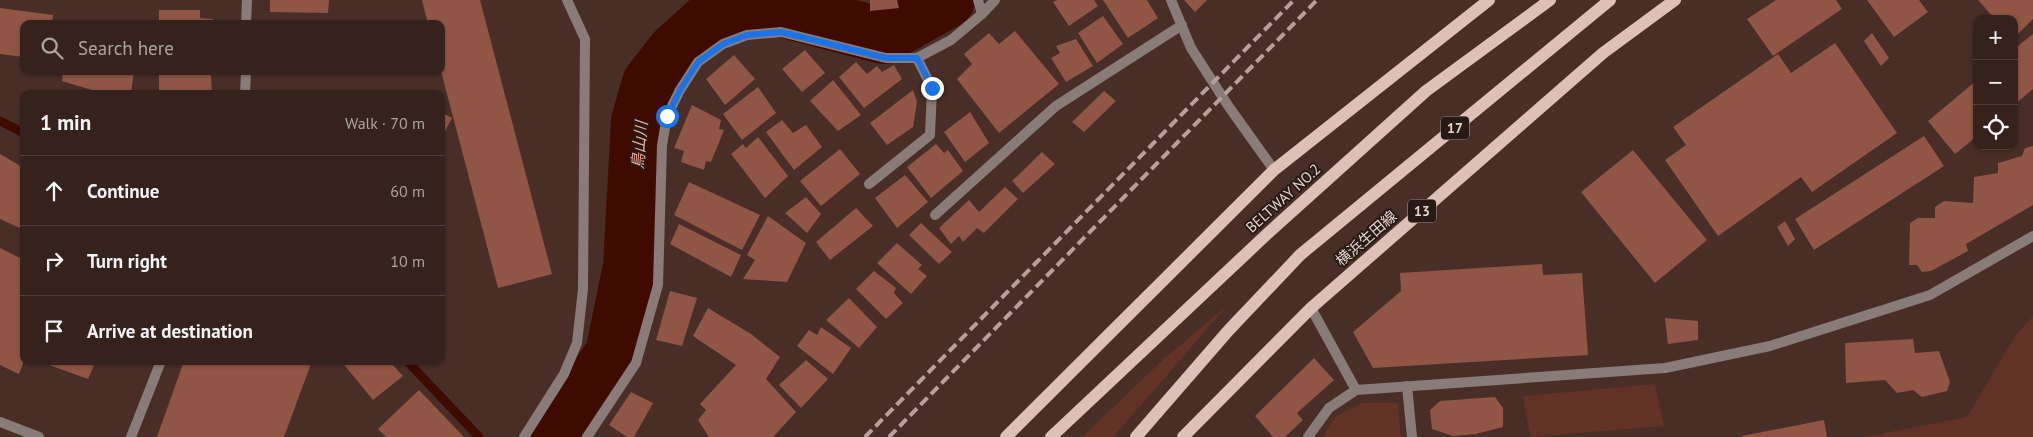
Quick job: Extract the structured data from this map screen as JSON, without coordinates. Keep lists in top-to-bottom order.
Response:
{
  "streets": {
    "main road": [
      "17",
      "BELTWAY NO.2",
      "13",
      "横浜生田線"
    ]
  },
  "water": ["鳥山川"],
  "page": {
    "map_buttons": ["+", "−"],
    "search": "Search here",
    "heading": ["1 min", "Walk · 70 m"],
    "list": [
      ["Continue", "60 m"],
      ["Turn right", "10 m"],
      "Arrive at destination"
    ]
  }
}
